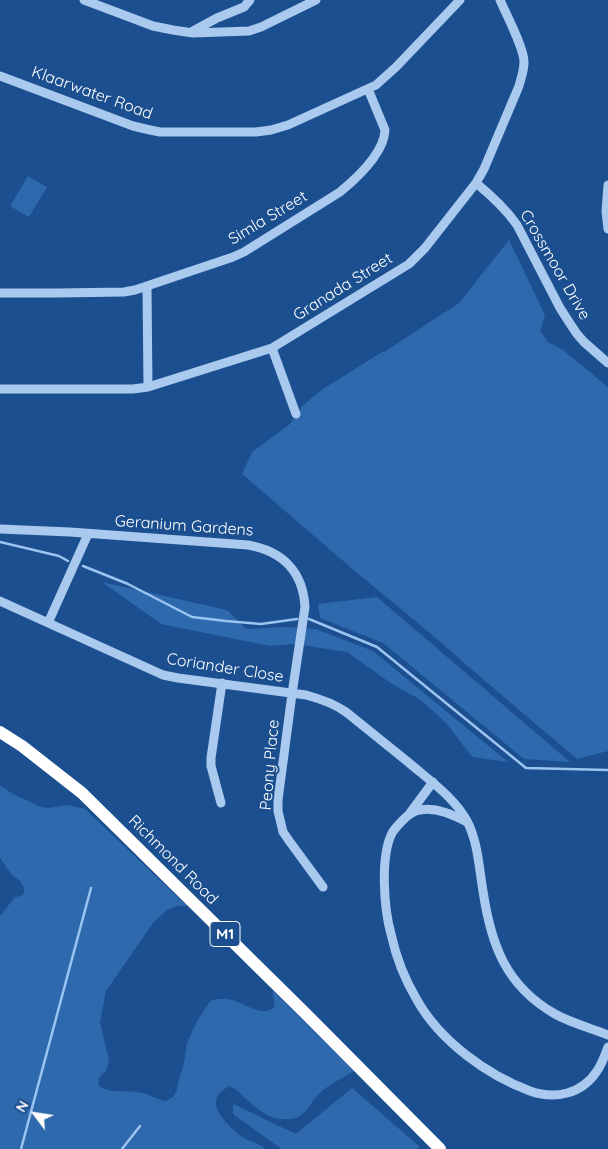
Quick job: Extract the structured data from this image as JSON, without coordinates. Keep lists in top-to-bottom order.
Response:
{
  "streets": {
    "highway": ["Richmond Road", "M1"],
    "street": [
      "Klaarwater Road",
      "Simla Street",
      "Crossmoor Drive",
      "Granada Street",
      "Geranium Gardens",
      "Coriander Close",
      "Peony Place"
    ]
  },
  "crossings": [
    ["Klaarwater Road", "Simla Street"],
    ["Crossmoor Drive", "Granada Street"],
    ["Geranium Gardens", "Coriander Close"],
    ["Geranium Gardens", "Peony Place"],
    ["Coriander Close", "Peony Place"]
  ],
  "north": "top left"
}
